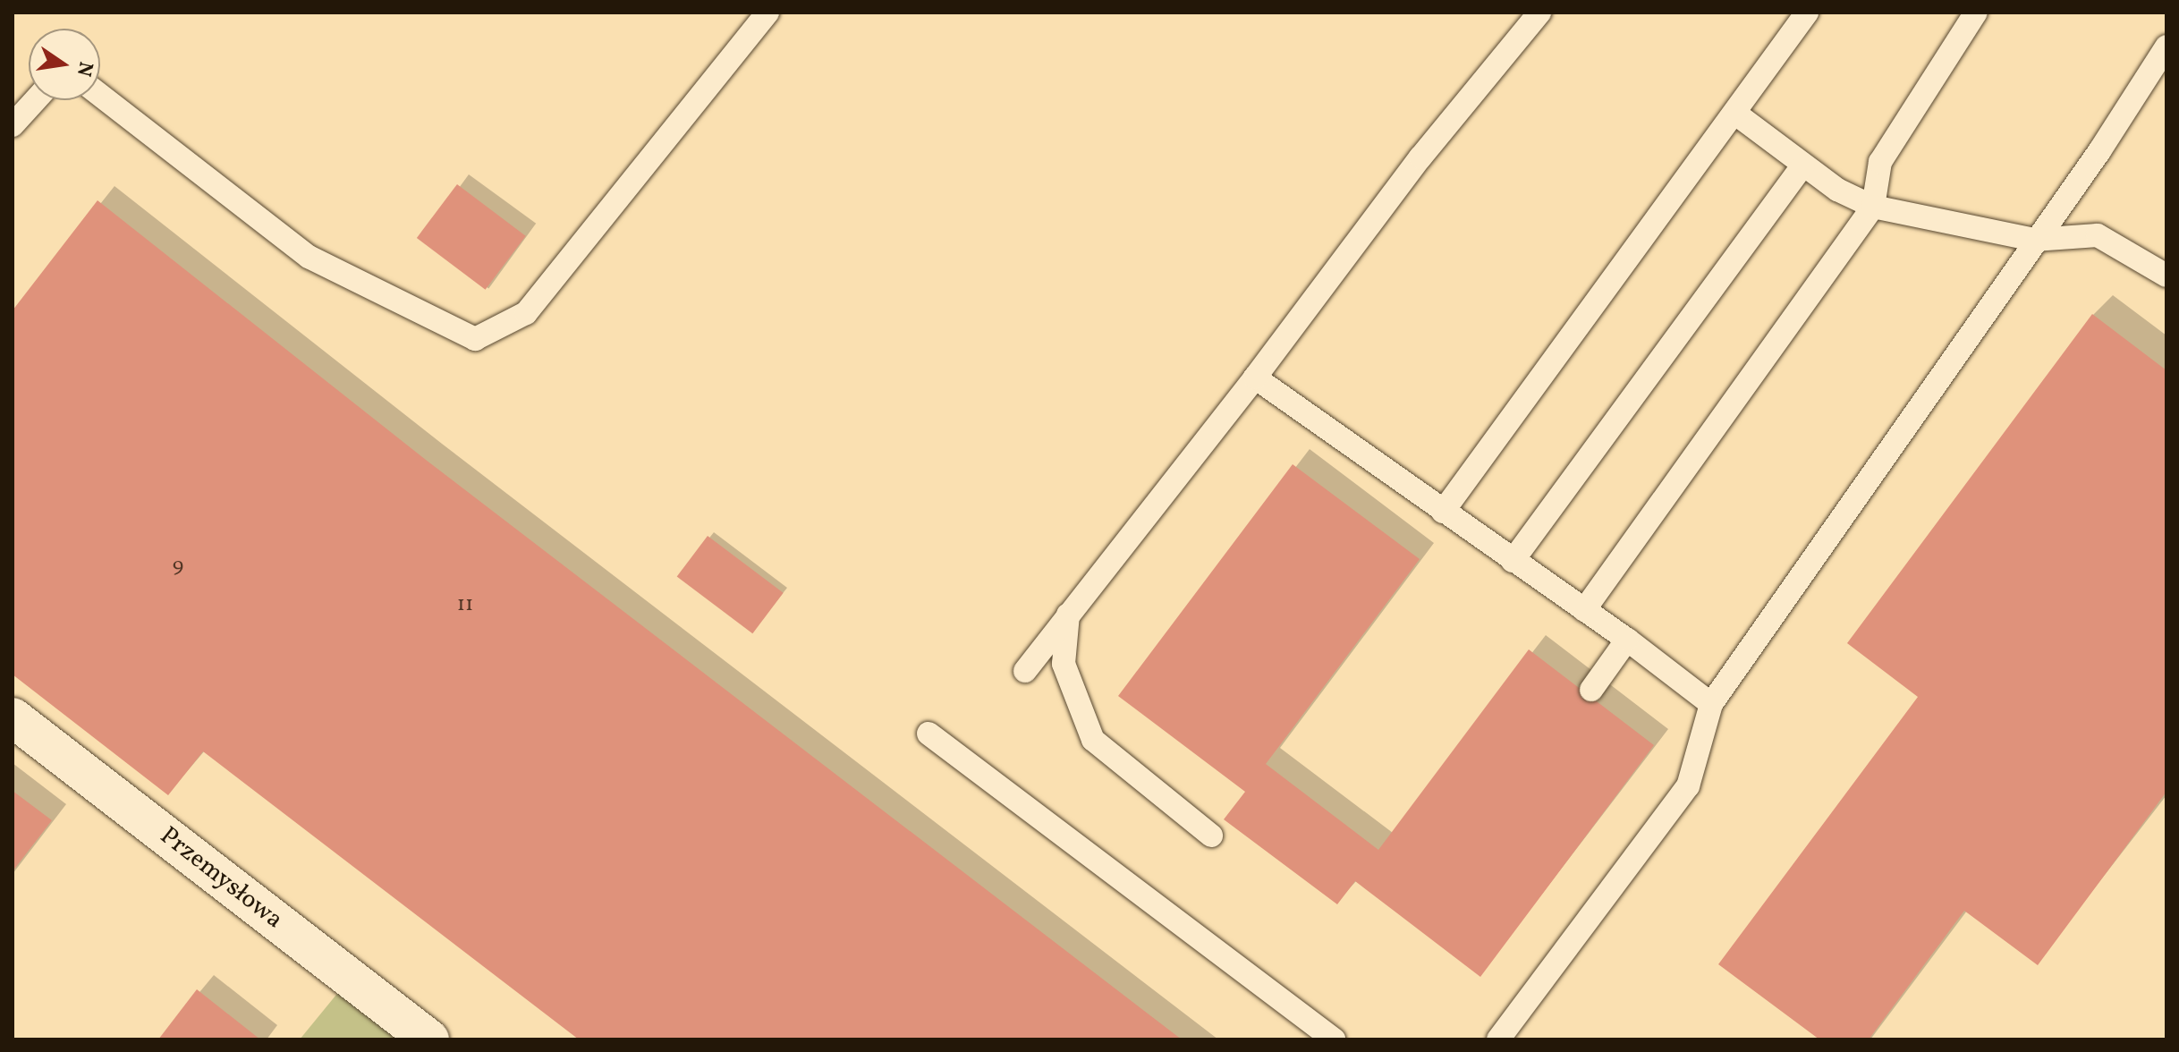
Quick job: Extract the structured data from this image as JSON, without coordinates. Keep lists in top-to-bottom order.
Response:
{
  "streets": {
    "street": ["Przemysłowa"]
  },
  "house_numbers": ["9", "11"],
  "north": "right"
}
